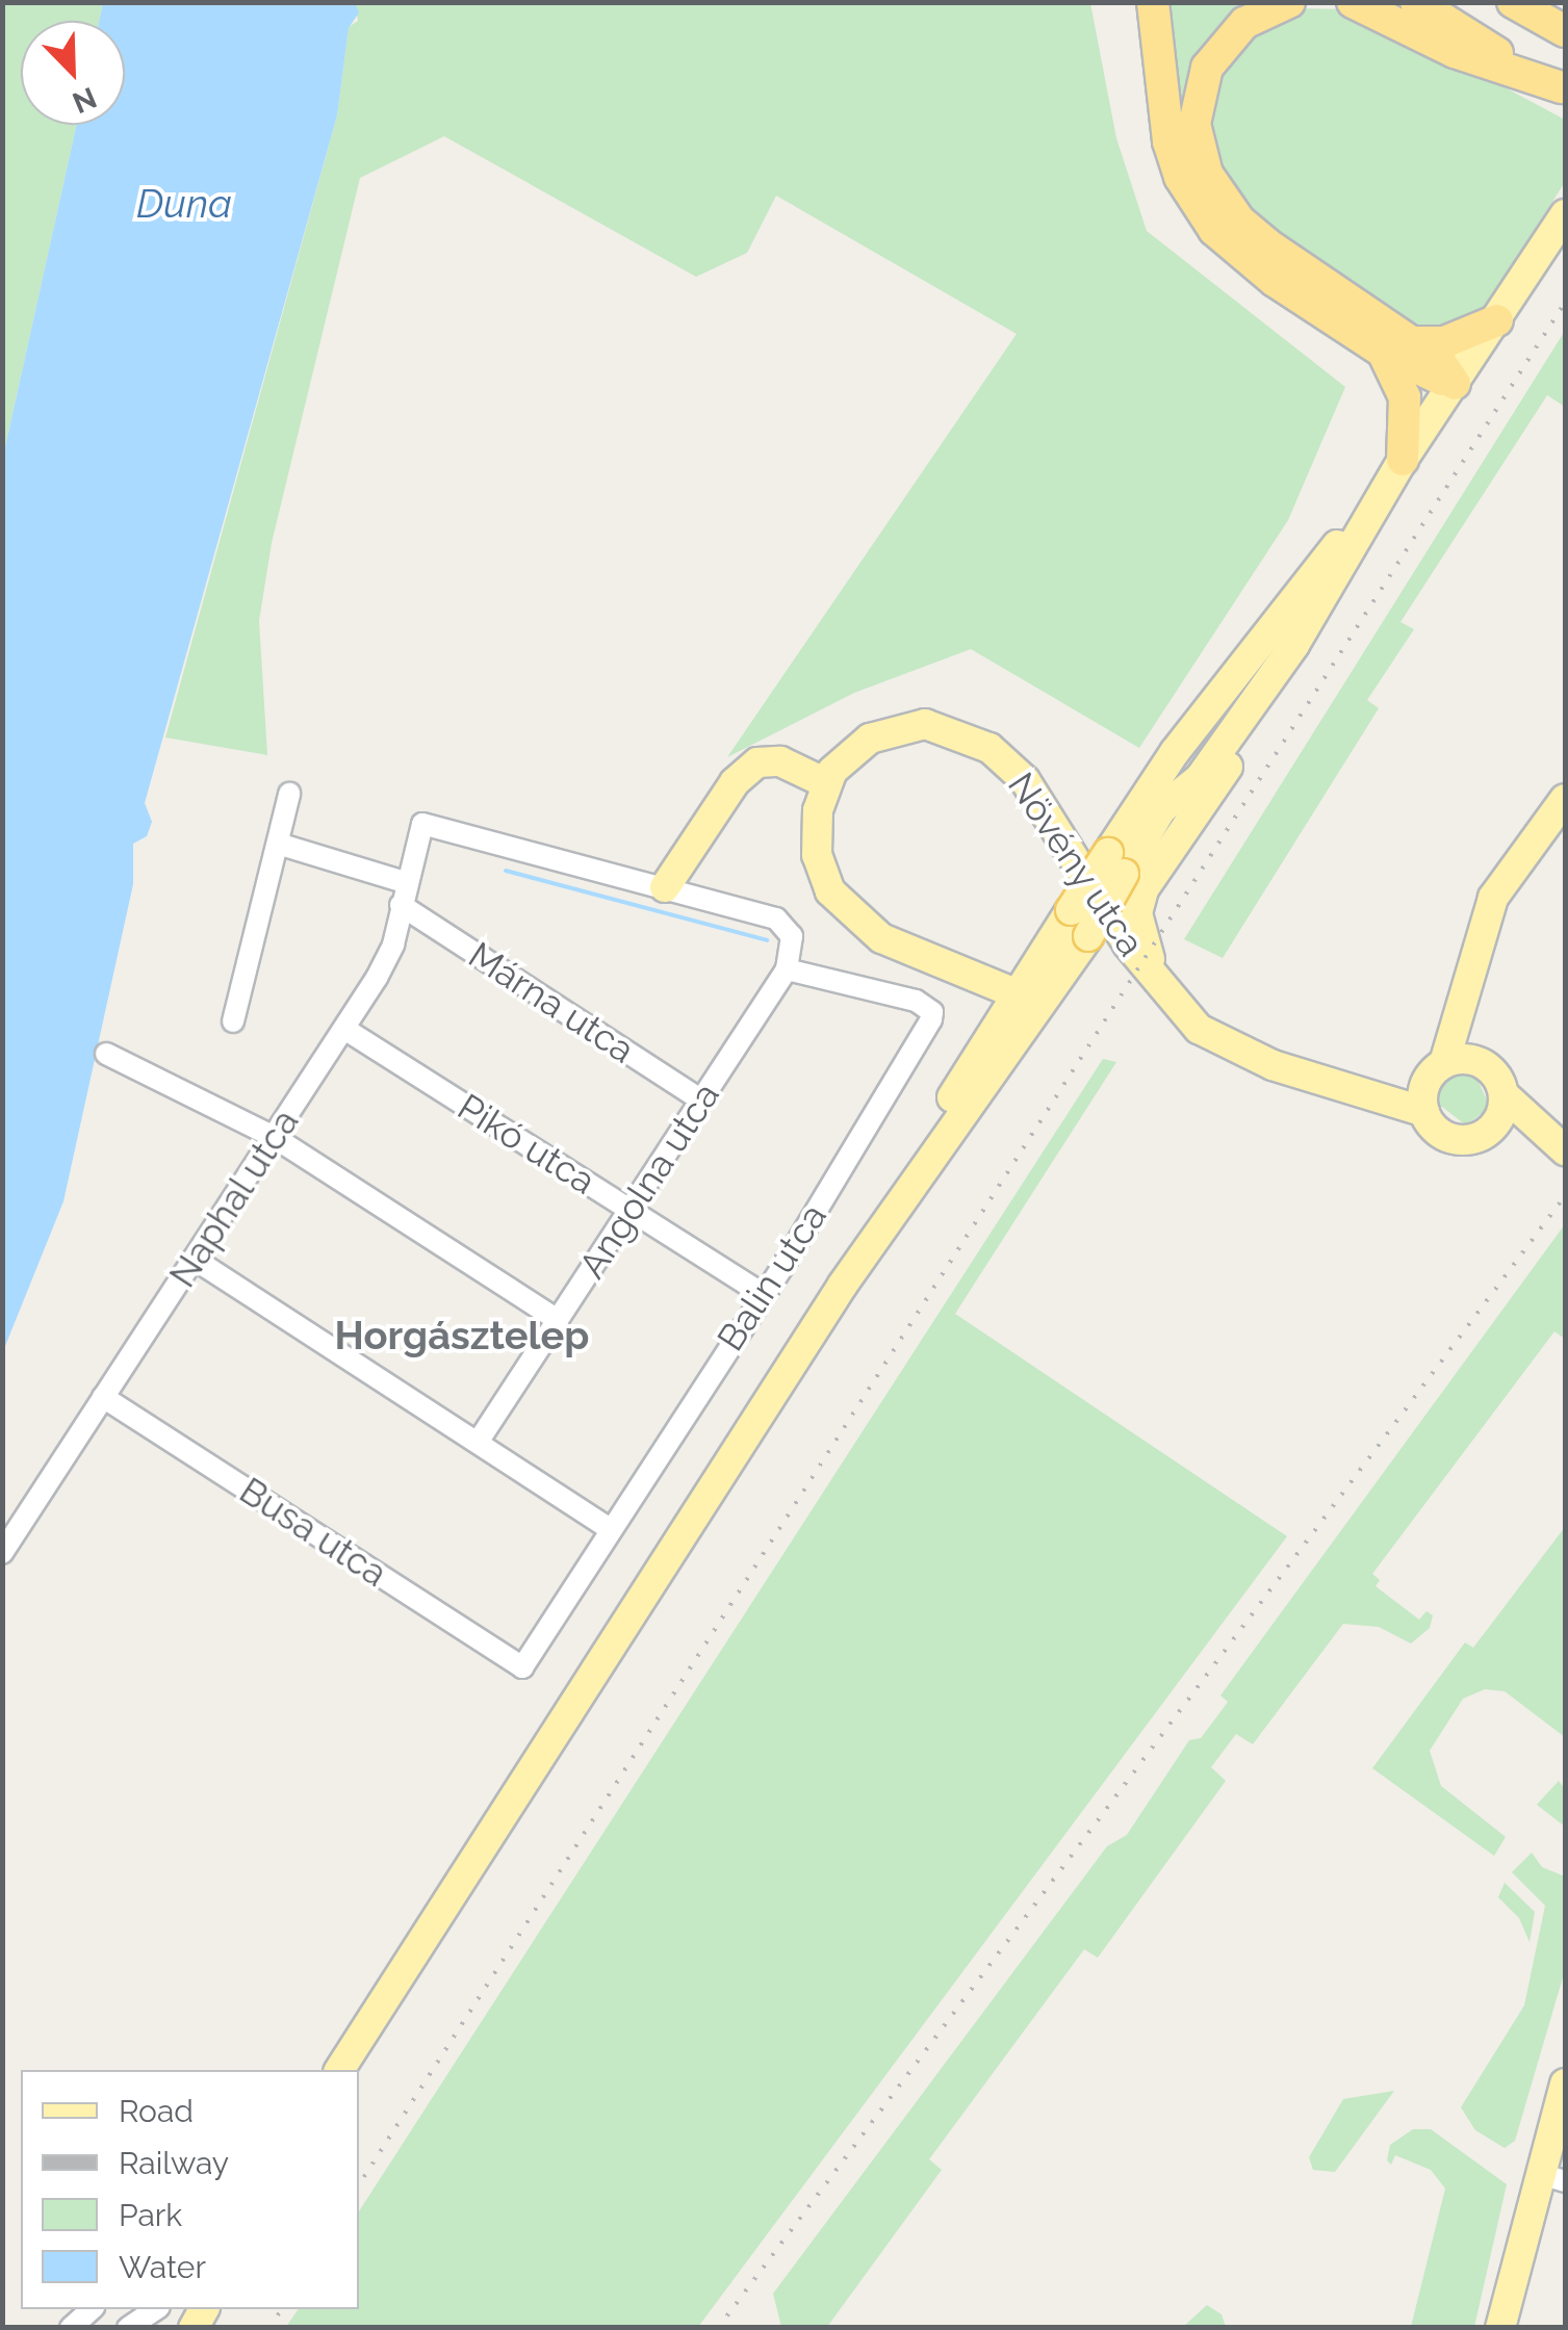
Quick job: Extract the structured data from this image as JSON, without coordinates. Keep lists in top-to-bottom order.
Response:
{
  "streets": {
    "main road": ["Növény utca"],
    "street": [
      "Márna utca",
      "Pikó utca",
      "Angolna utca",
      "Naphal utca",
      "Balin utca",
      "Busa utca"
    ]
  },
  "crossings": [
    ["Márna utca", "Angolna utca"],
    ["Márna utca", "Naphal utca"],
    ["Pikó utca", "Angolna utca"],
    ["Pikó utca", "Naphal utca"],
    ["Pikó utca", "Balin utca"],
    ["Angolna utca", "Balin utca"],
    ["Naphal utca", "Busa utca"],
    ["Balin utca", "Busa utca"]
  ],
  "districts": ["Horgásztelep"],
  "water": ["Duna"],
  "legend": [
    "Road",
    "Railway",
    "Park",
    "Water"
  ],
  "north": "bottom right"
}
